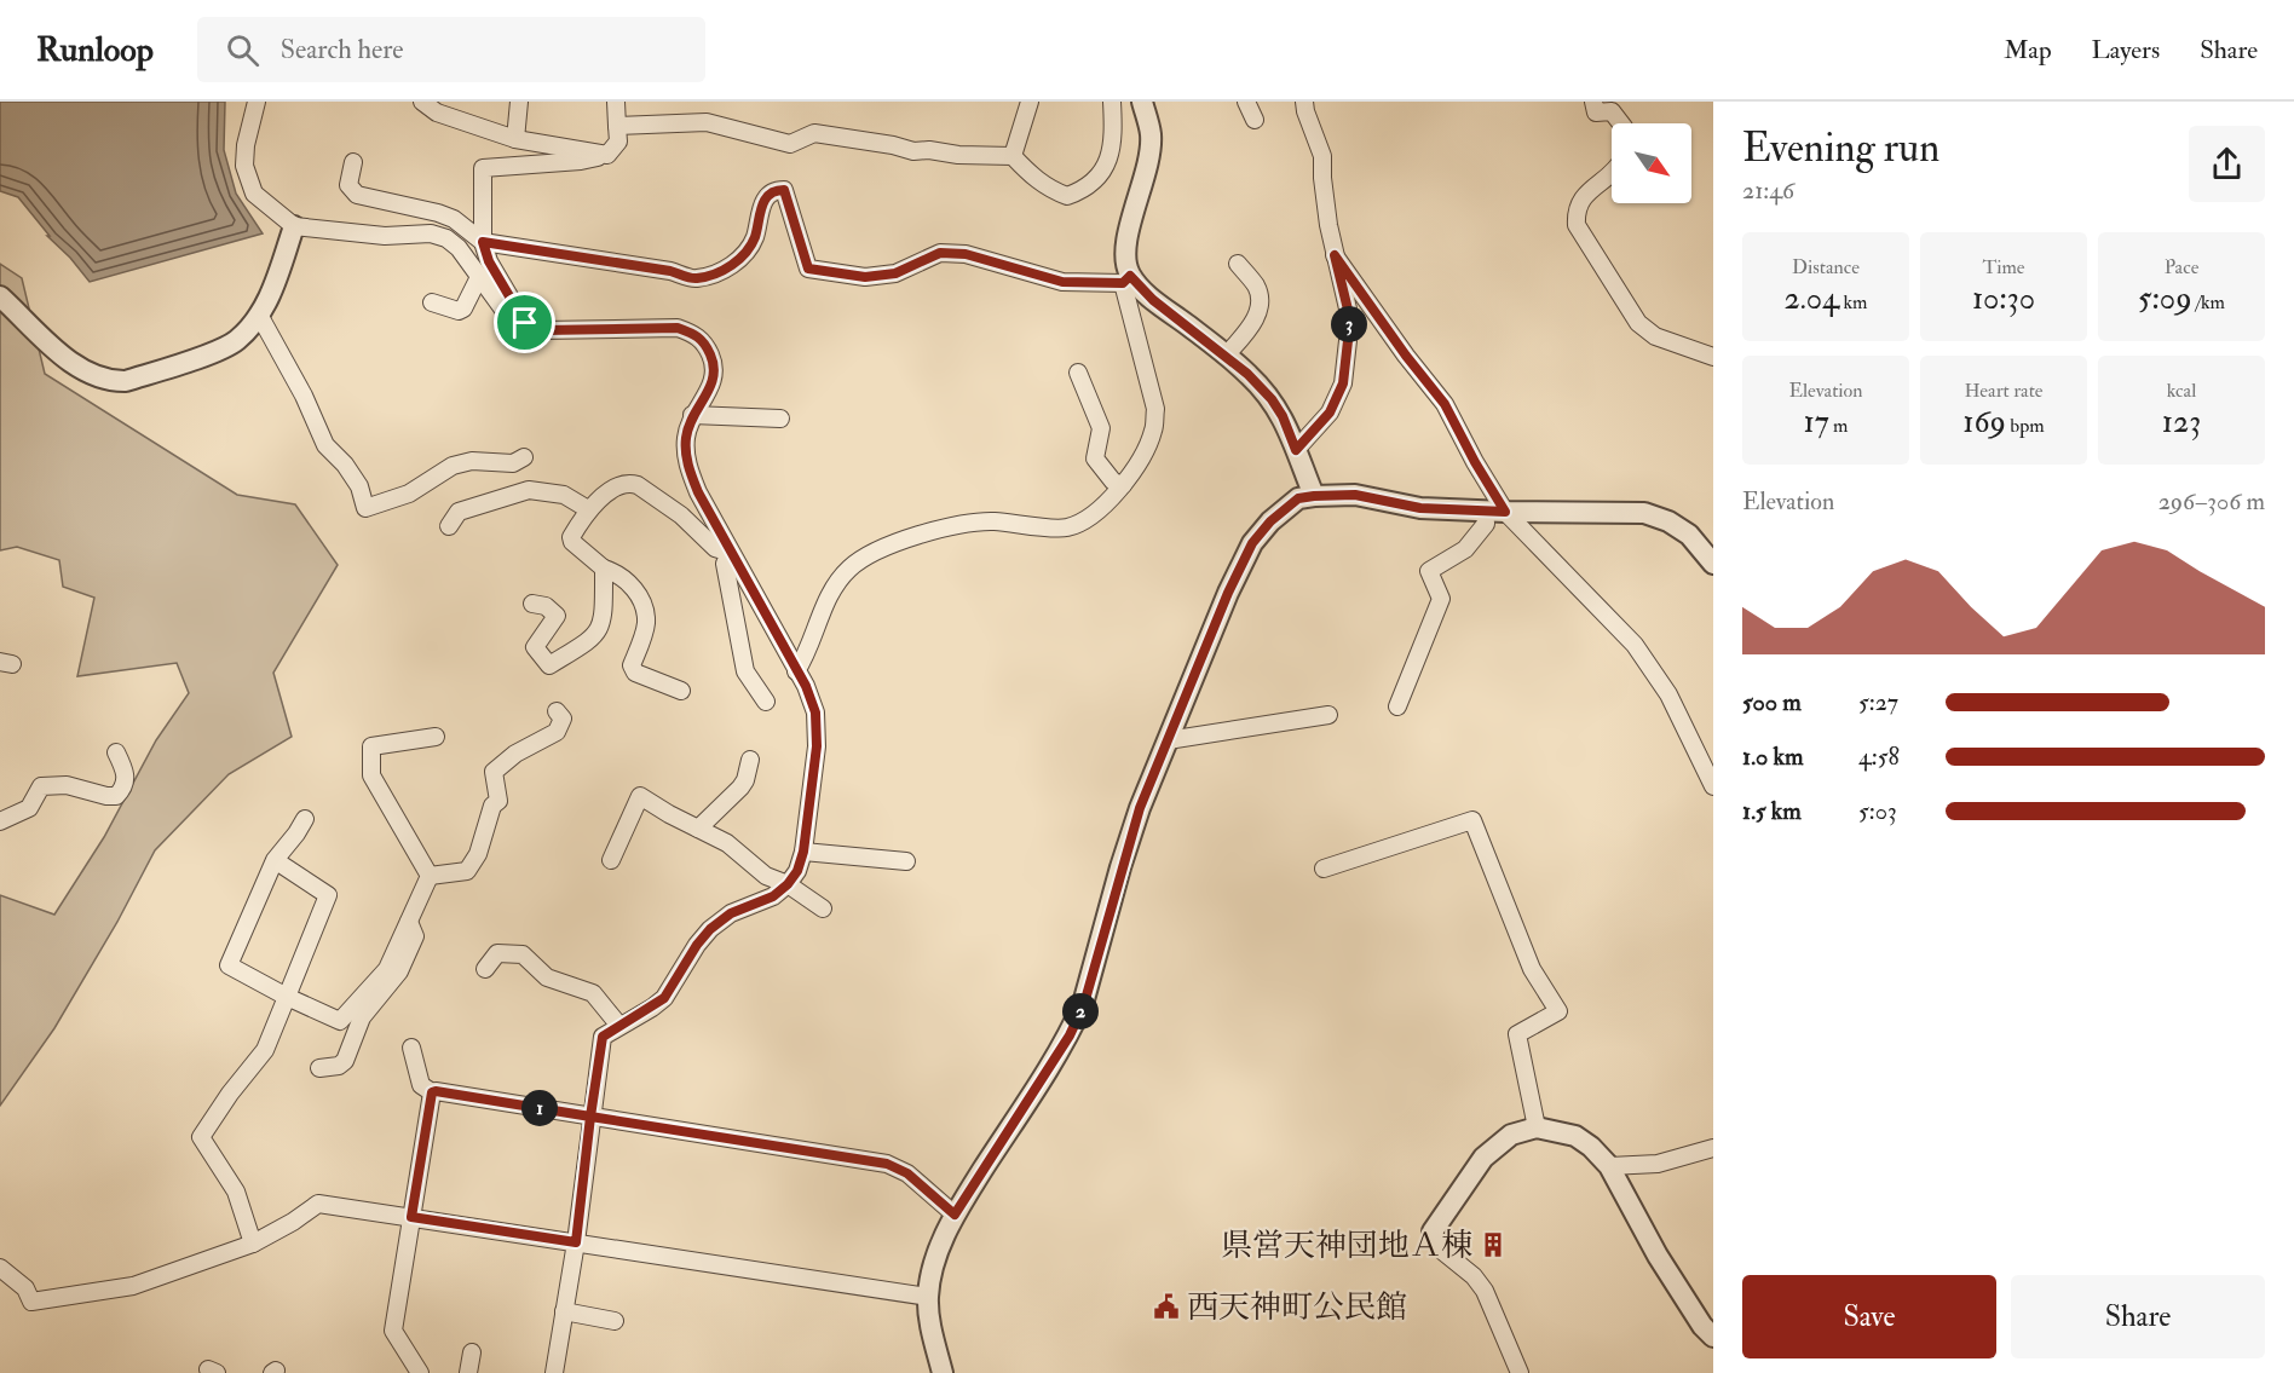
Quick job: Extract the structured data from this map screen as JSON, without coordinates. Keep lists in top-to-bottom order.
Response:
{
  "places": {
    "building": ["県営天神団地Ａ棟"],
    "public building": ["西天神町公民館"]
  },
  "north": "bottom right",
  "page": {
    "header": "Runloop",
    "search": "Search here",
    "nav": ["Map", "Layers", "Share"],
    "heading": ["Evening run", "21:46"],
    "stats": [
      ["Distance", "2.04 km"],
      ["Time", "10:30"],
      ["Pace", "5:09 /km"],
      ["Elevation", "17 m"],
      ["Heart rate", "169 bpm"],
      ["kcal", "123"]
    ],
    "pins": ["3", "2", "1"],
    "chart": ["Elevation", "296–306 m"],
    "list": [
      {
        "name": "500 m",
        "note": "5:27"
      },
      {
        "name": "1.0 km",
        "note": "4:58"
      },
      {
        "name": "1.5 km",
        "note": "5:03"
      }
    ],
    "buttons": ["Save", "Share"]
  }
}
